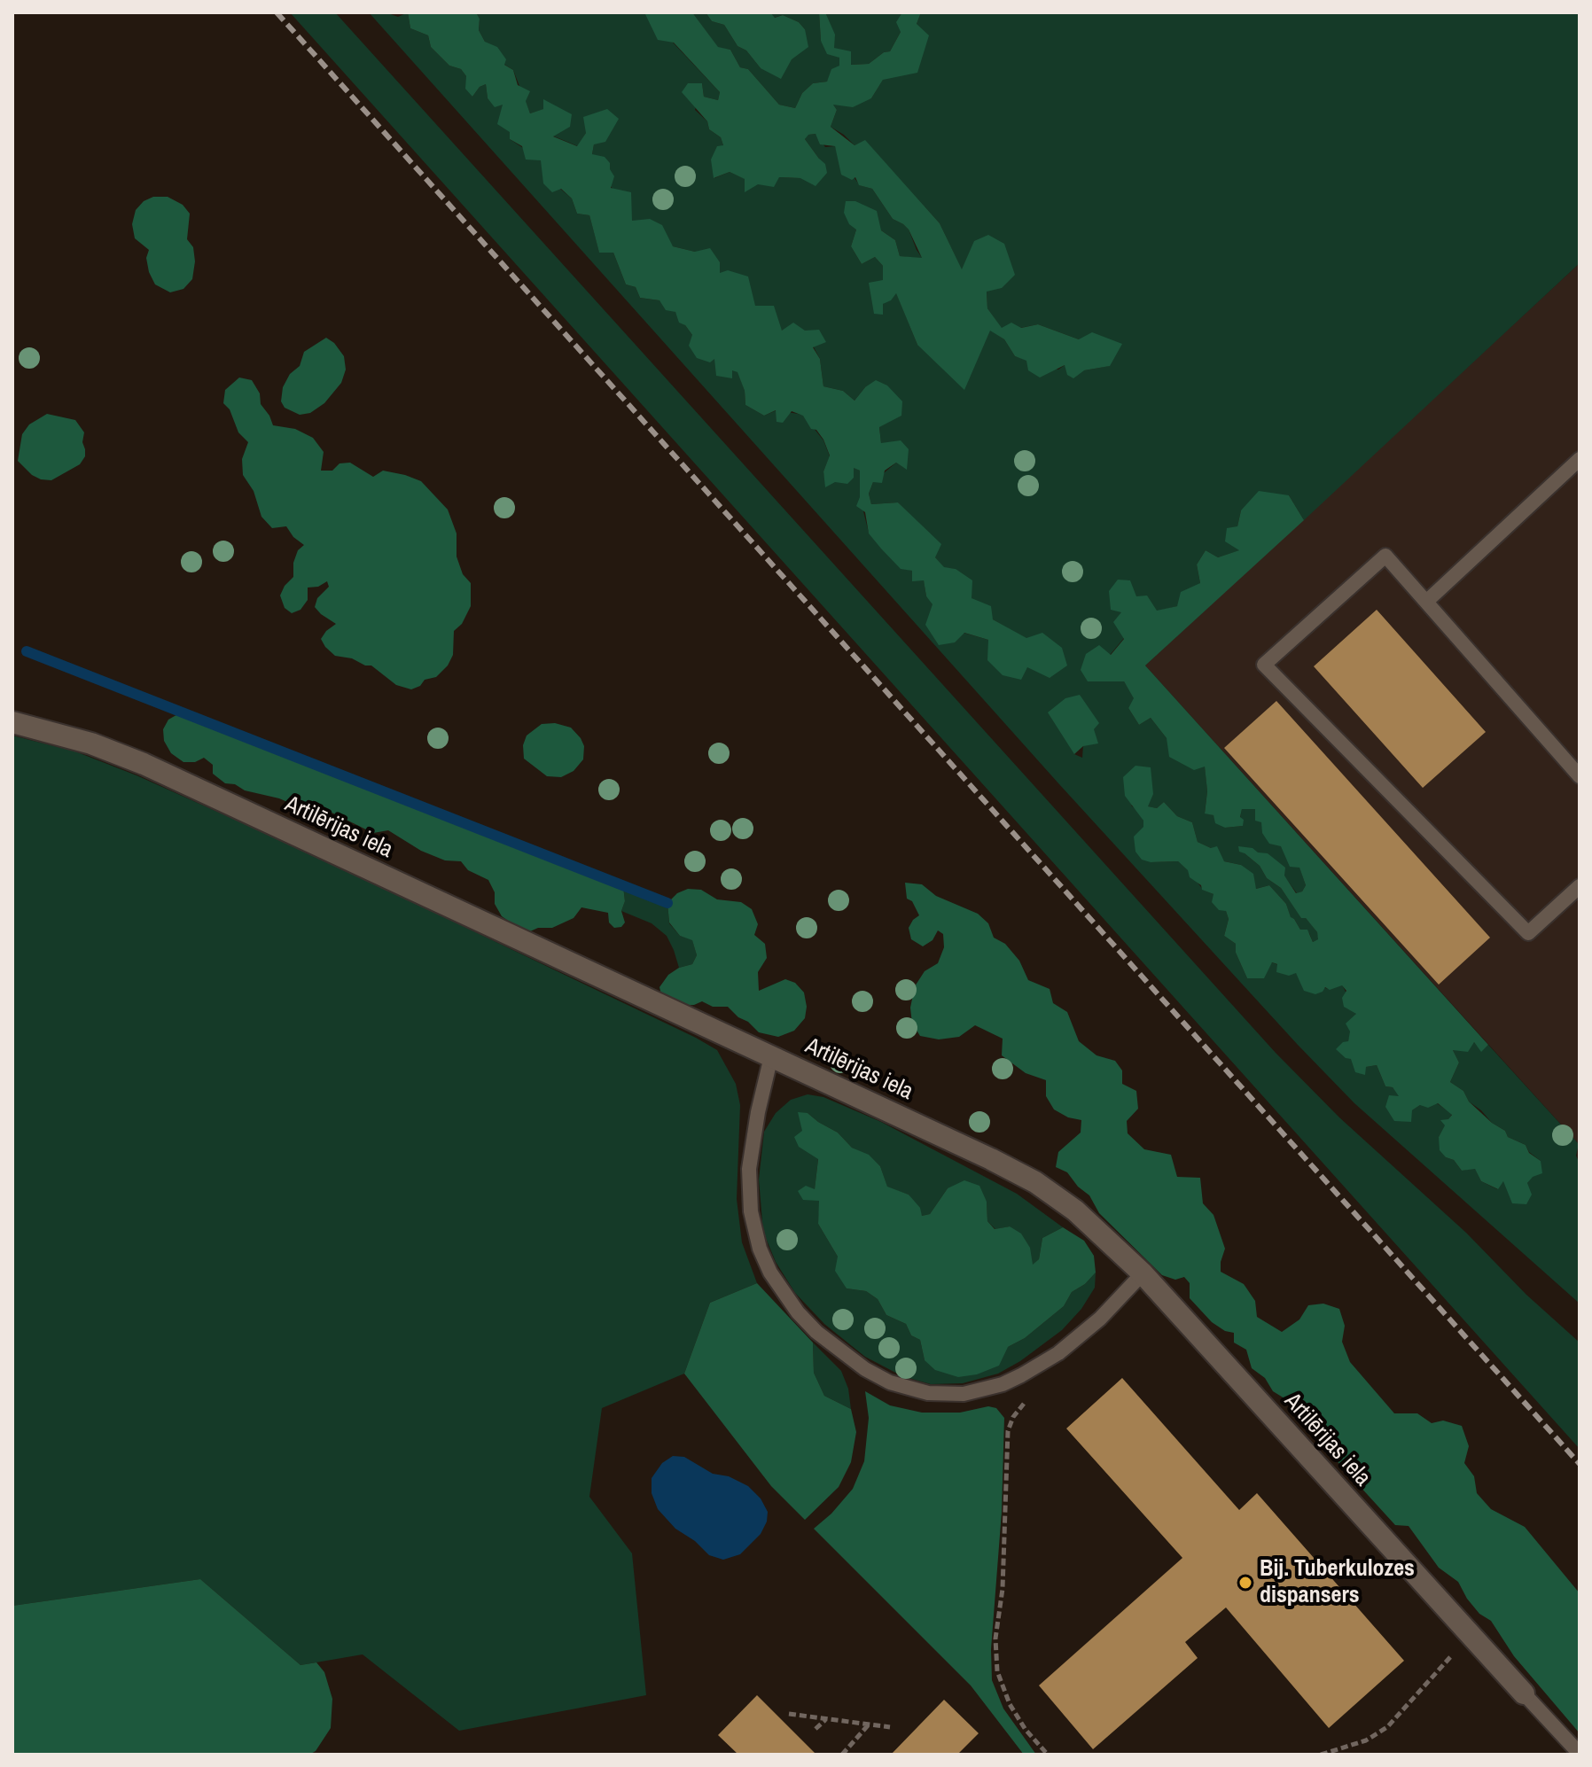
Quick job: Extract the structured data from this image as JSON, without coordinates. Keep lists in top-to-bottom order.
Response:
{
  "streets": {
    "street": ["Artilērijas iela"]
  },
  "places": ["Bij. Tuberkulozes dispansers"]
}
